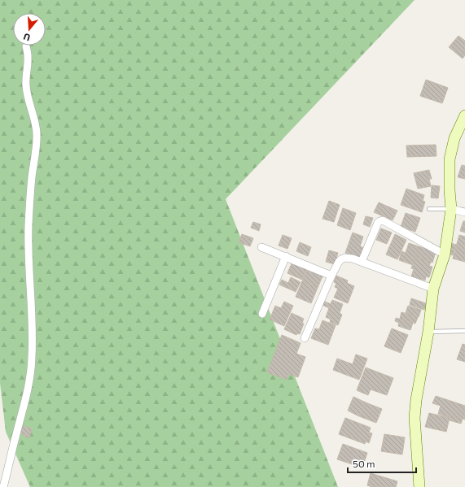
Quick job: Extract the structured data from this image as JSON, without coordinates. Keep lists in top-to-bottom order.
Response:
{
  "scale_bar": "50 m",
  "north": "bottom"
}
